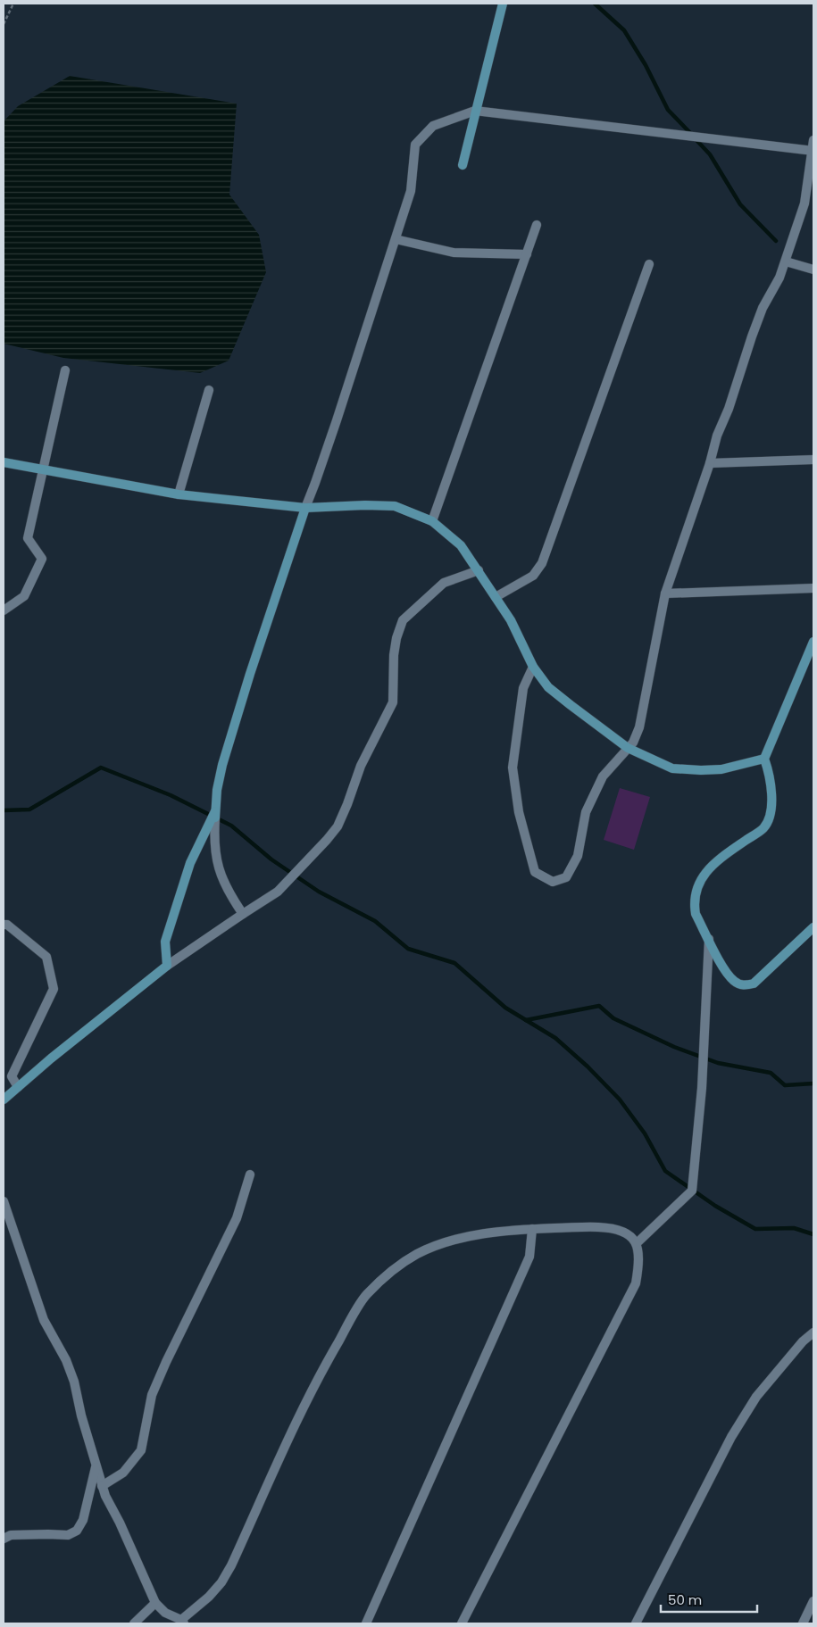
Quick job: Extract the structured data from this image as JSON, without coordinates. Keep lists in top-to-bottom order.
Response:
{
  "scale_bar": "50 m"
}
